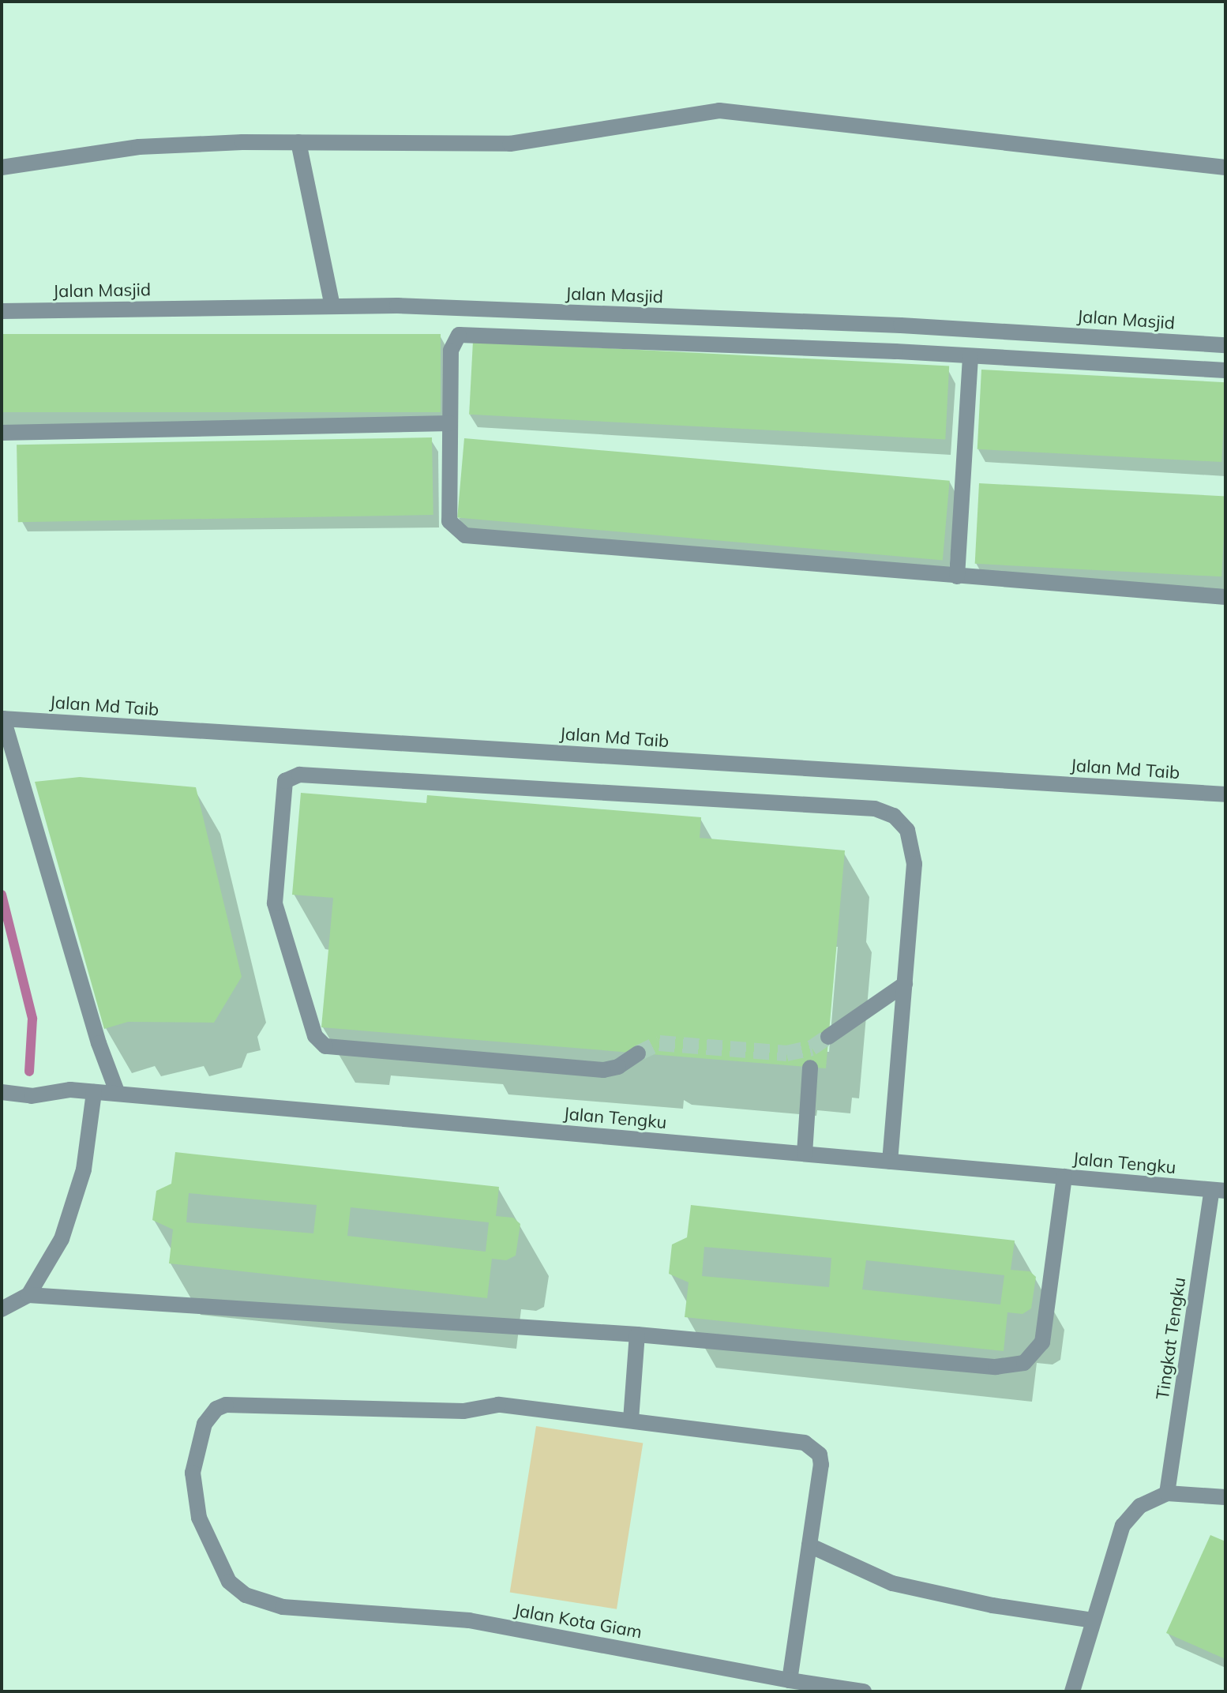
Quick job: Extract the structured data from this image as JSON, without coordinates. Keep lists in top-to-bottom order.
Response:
{
  "streets": {
    "street": [
      "Jalan Masjid",
      "Jalan Md Taib",
      "Jalan Tengku",
      "Tingkat Tengku",
      "Jalan Kota Giam"
    ]
  },
  "crossings": [
    ["Jalan Tengku", "Tingkat Tengku"]
  ]
}
